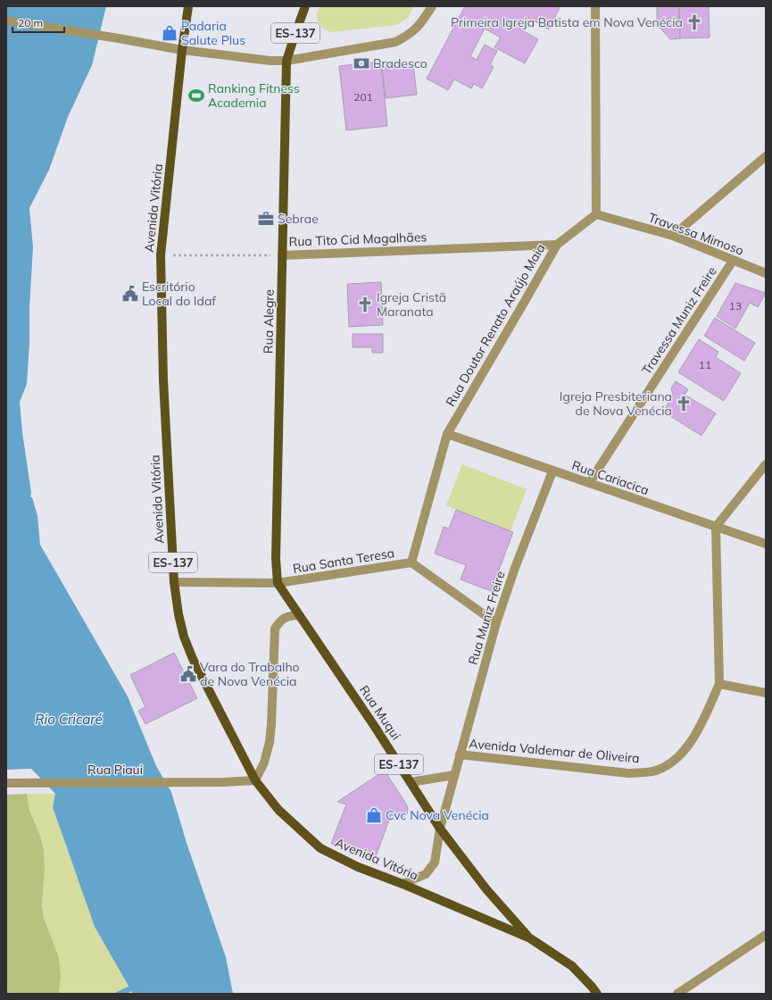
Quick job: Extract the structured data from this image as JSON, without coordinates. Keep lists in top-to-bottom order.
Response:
{
  "streets": {
    "main road": [
      "ES-137",
      "Avenida Vitória",
      "Rua Alegre",
      "Rua Muqui"
    ],
    "street": [
      "Travessa Mimoso",
      "Rua Tito Cid Magalhães",
      "Travessa Muniz Freire",
      "Rua Doutor Renato Araújo Maia",
      "Rua Cariacica",
      "Rua Santa Teresa",
      "Rua Muniz Freire",
      "Avenida Valdemar de Oliveira",
      "Rua Piaui"
    ]
  },
  "crossings": [
    ["ES-137", "Avenida Vitória"],
    ["ES-137", "Rua Alegre"],
    ["ES-137", "Rua Muqui"],
    ["Avenida Vitória", "Rua Tito Cid Magalhães"],
    ["Avenida Vitória", "Rua Santa Teresa"],
    ["Avenida Vitória", "Rua Muniz Freire"],
    ["Avenida Vitória", "Rua Muqui"],
    ["Avenida Vitória", "Rua Piaui"],
    ["Travessa Mimoso", "Travessa Muniz Freire"],
    ["Travessa Mimoso", "Rua Doutor Renato Araújo Maia"],
    ["Rua Tito Cid Magalhães", "Rua Alegre"],
    ["Rua Tito Cid Magalhães", "Rua Doutor Renato Araújo Maia"],
    ["Travessa Muniz Freire", "Rua Cariacica"],
    ["Rua Alegre", "Rua Santa Teresa"],
    ["Rua Alegre", "Rua Muqui"],
    ["Rua Doutor Renato Araújo Maia", "Rua Cariacica"],
    ["Rua Doutor Renato Araújo Maia", "Rua Santa Teresa"],
    ["Rua Cariacica", "Rua Muniz Freire"],
    ["Rua Cariacica", "Avenida Valdemar de Oliveira"],
    ["Rua Santa Teresa", "Rua Muniz Freire"],
    ["Rua Santa Teresa", "Rua Muqui"],
    ["Rua Muniz Freire", "Rua Muqui"],
    ["Rua Muniz Freire", "Avenida Valdemar de Oliveira"]
  ],
  "water": ["Rio Cricaré"],
  "places": {
    "church": ["Primeira Igreja Batista em Nova Venécia", "Igreja Cristã Maranata", "Igreja Presbiteriana de Nova Venécia"],
    "shop": ["Padaria Salute Plus", "Cvc Nova Venécia"],
    "bank": ["Bradesco"],
    "sports": ["Ranking Fitness Academia"],
    "office": ["Sebrae"],
    "public building": ["Escritório Local do Idaf", "Vara do Trabalho de Nova Venécia"]
  },
  "house_numbers": ["201", "13", "11"],
  "scale_bar": "20 m"
}
